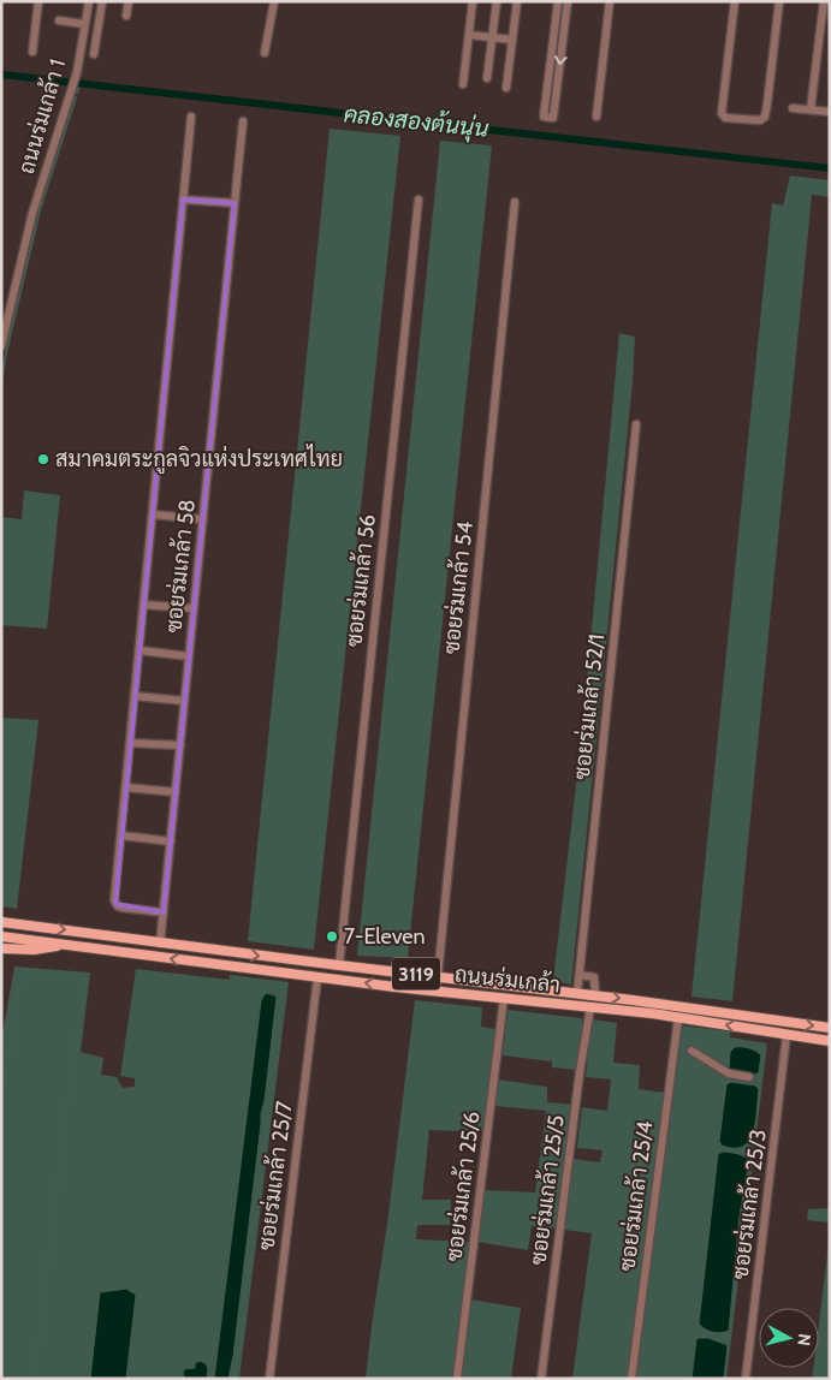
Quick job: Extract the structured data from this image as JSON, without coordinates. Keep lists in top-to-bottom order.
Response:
{
  "streets": {
    "main road": ["3119", "ถนนร่มเกล้า"],
    "street": [
      "ถนนร่มเกล้า 1",
      "ซอยร่มเกล้า 58",
      "ซอยร่มเกล้า 56",
      "ซอยร่มเกล้า 54",
      "ซอยร่มเกล้า 52/1",
      "ซอยร่มเกล้า 25/7",
      "ซอยร่มเกล้า 25/6",
      "ซอยร่มเกล้า 25/5",
      "ซอยร่มเกล้า 25/4",
      "ซอยร่มเกล้า 25/3"
    ]
  },
  "crossings": [
    ["ซอยร่มเกล้า 58", "ถนนร่มเกล้า"],
    ["ซอยร่มเกล้า 56", "ถนนร่มเกล้า"],
    ["ซอยร่มเกล้า 54", "ถนนร่มเกล้า"],
    ["ซอยร่มเกล้า 52/1", "ถนนร่มเกล้า"],
    ["ถนนร่มเกล้า", "ซอยร่มเกล้า 25/7"],
    ["ถนนร่มเกล้า", "ซอยร่มเกล้า 25/6"],
    ["ถนนร่มเกล้า", "ซอยร่มเกล้า 25/5"],
    ["ถนนร่มเกล้า", "ซอยร่มเกล้า 25/4"],
    ["ถนนร่มเกล้า", "ซอยร่มเกล้า 25/3"]
  ],
  "water": ["คลองสองต้นนุ่น"],
  "places": ["สมาคมตระกูลจิวแห่งประเทศไทย", "7-Eleven"],
  "north": "right"
}
